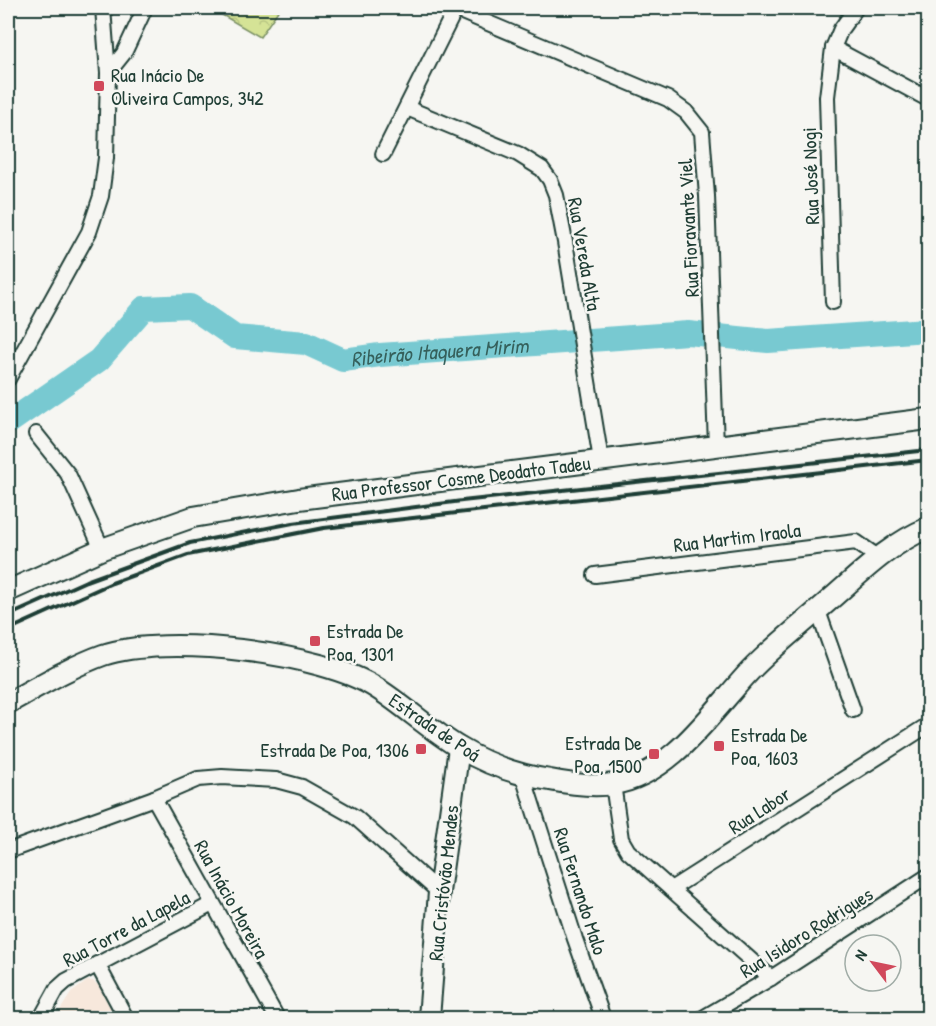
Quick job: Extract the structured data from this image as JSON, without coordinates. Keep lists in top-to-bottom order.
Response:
{
  "streets": {
    "main road": ["Rua Professor Cosme Deodato Tadeu", "Estrada de Poá", "Rua Cristóvão Mendes"],
    "street": [
      "Rua José Nogi",
      "Rua Fioravante Viel",
      "Rua Vereda Alta",
      "Rua Martim Iraola",
      "Rua Labor",
      "Rua Fernando Malo",
      "Rua Inácio Moreira",
      "Rua Torre da Lapela",
      "Rua Isidoro Rodrigues"
    ]
  },
  "crossings": [
    ["Rua Fioravante Viel", "Rua Professor Cosme Deodato Tadeu"],
    ["Rua Vereda Alta", "Rua Professor Cosme Deodato Tadeu"],
    ["Rua Martim Iraola", "Estrada de Poá"],
    ["Estrada de Poá", "Rua Cristóvão Mendes"],
    ["Estrada de Poá", "Rua Fernando Malo"],
    ["Rua Inácio Moreira", "Rua Torre da Lapela"]
  ],
  "water": ["Ribeirão Itaquera Mirim"],
  "places": {
    "transit": [
      "Rua Inácio De Oliveira Campos, 342",
      "Estrada De Poa, 1301",
      "Estrada De Poa, 1603",
      "Estrada De Poa, 1306",
      "Estrada De Poa, 1500"
    ]
  },
  "north": "top left"
}
